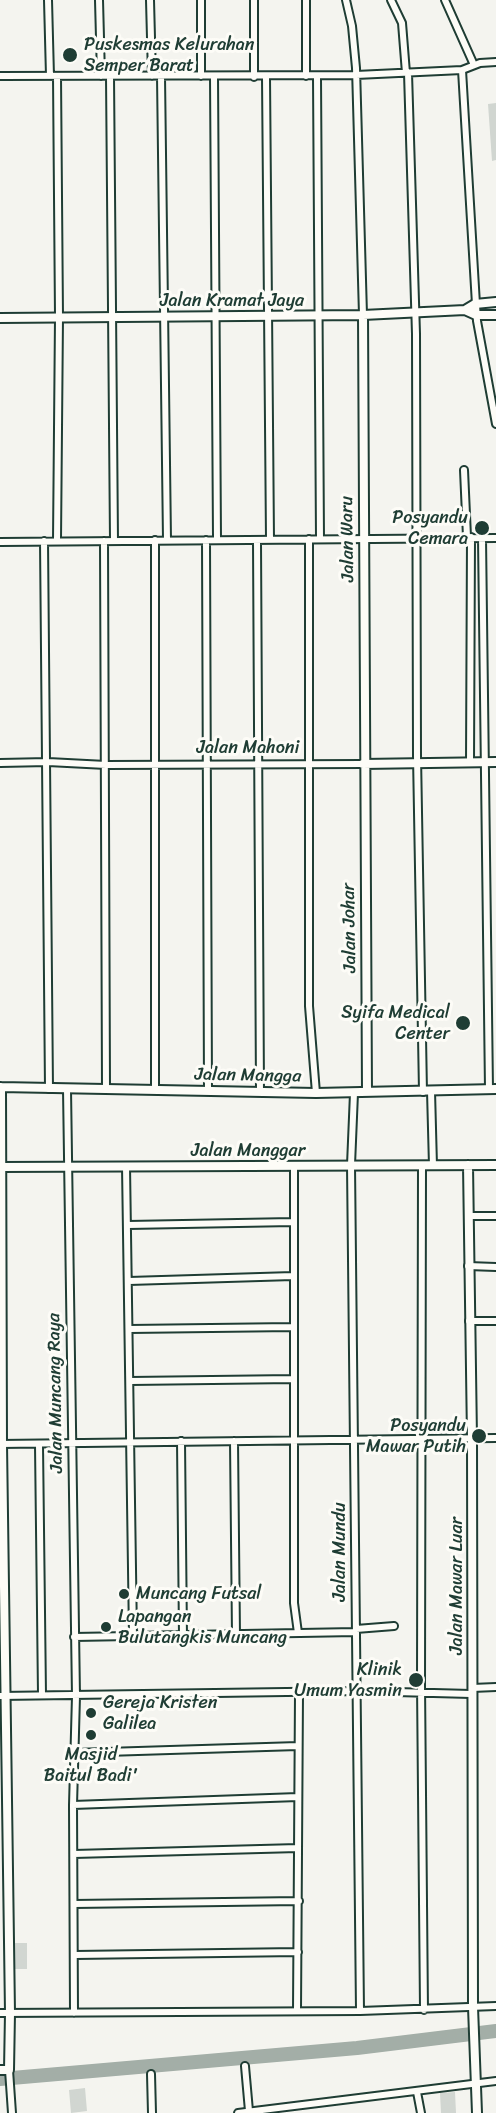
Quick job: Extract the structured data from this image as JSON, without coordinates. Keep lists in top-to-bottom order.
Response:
{
  "streets": {
    "street": [
      "Jalan Kramat Jaya",
      "Jalan Waru",
      "Jalan Mahoni",
      "Jalan Johar",
      "Jalan Mangga",
      "Jalan Manggar",
      "Jalan Muncang Raya",
      "Jalan Mundu",
      "Jalan Mawar Luar"
    ]
  },
  "crossings": [
    ["Jalan Kramat Jaya", "Jalan Waru"],
    ["Jalan Waru", "Jalan Mahoni"],
    ["Jalan Waru", "Jalan Johar"],
    ["Jalan Mahoni", "Jalan Johar"],
    ["Jalan Johar", "Jalan Mangga"],
    ["Jalan Mangga", "Jalan Muncang Raya"],
    ["Jalan Mangga", "Jalan Mundu"],
    ["Jalan Manggar", "Jalan Muncang Raya"],
    ["Jalan Manggar", "Jalan Mundu"],
    ["Jalan Manggar", "Jalan Mawar Luar"]
  ],
  "places": [
    "Puskesmas Kelurahan Semper Barat",
    "Posyandu Cemara",
    "Syifa Medical Center",
    "Posyandu Mawar Putih",
    "Muncang Futsal",
    "Lapangan Bulutangkis Muncang",
    "Klinik Umum Yasmin",
    "Gereja Kristen Galilea",
    "Masjid Baitul Badi'"
  ]
}
